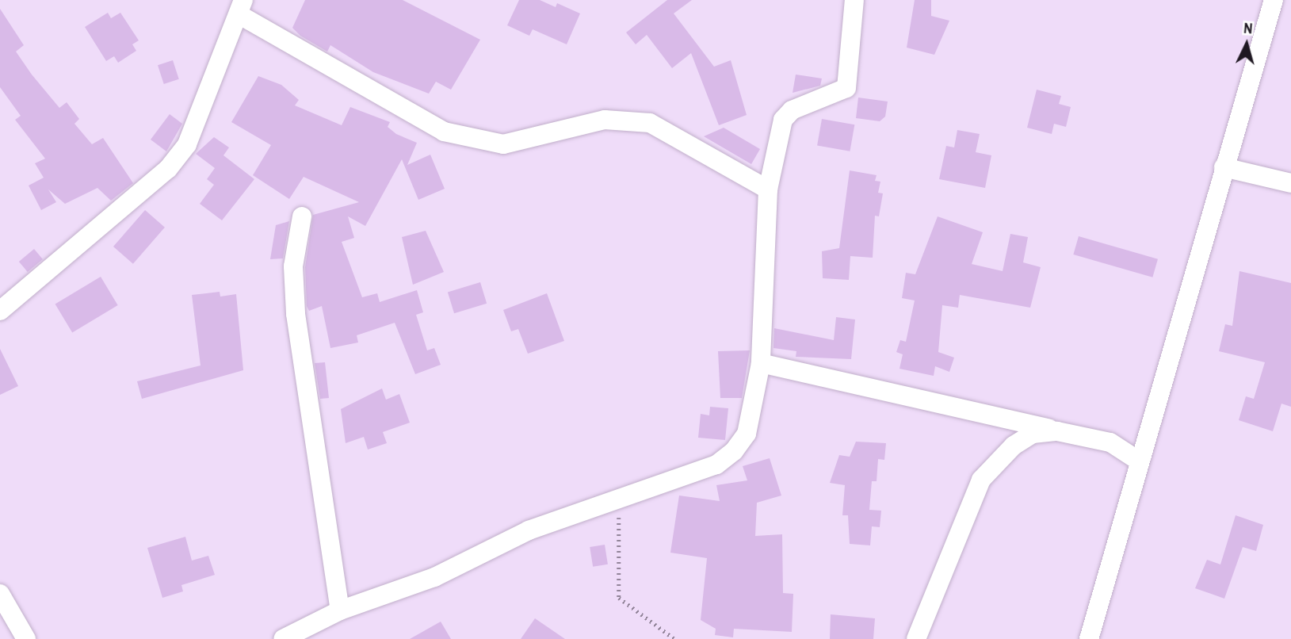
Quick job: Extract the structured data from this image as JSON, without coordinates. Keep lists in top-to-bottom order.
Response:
{
  "north": "top"
}
